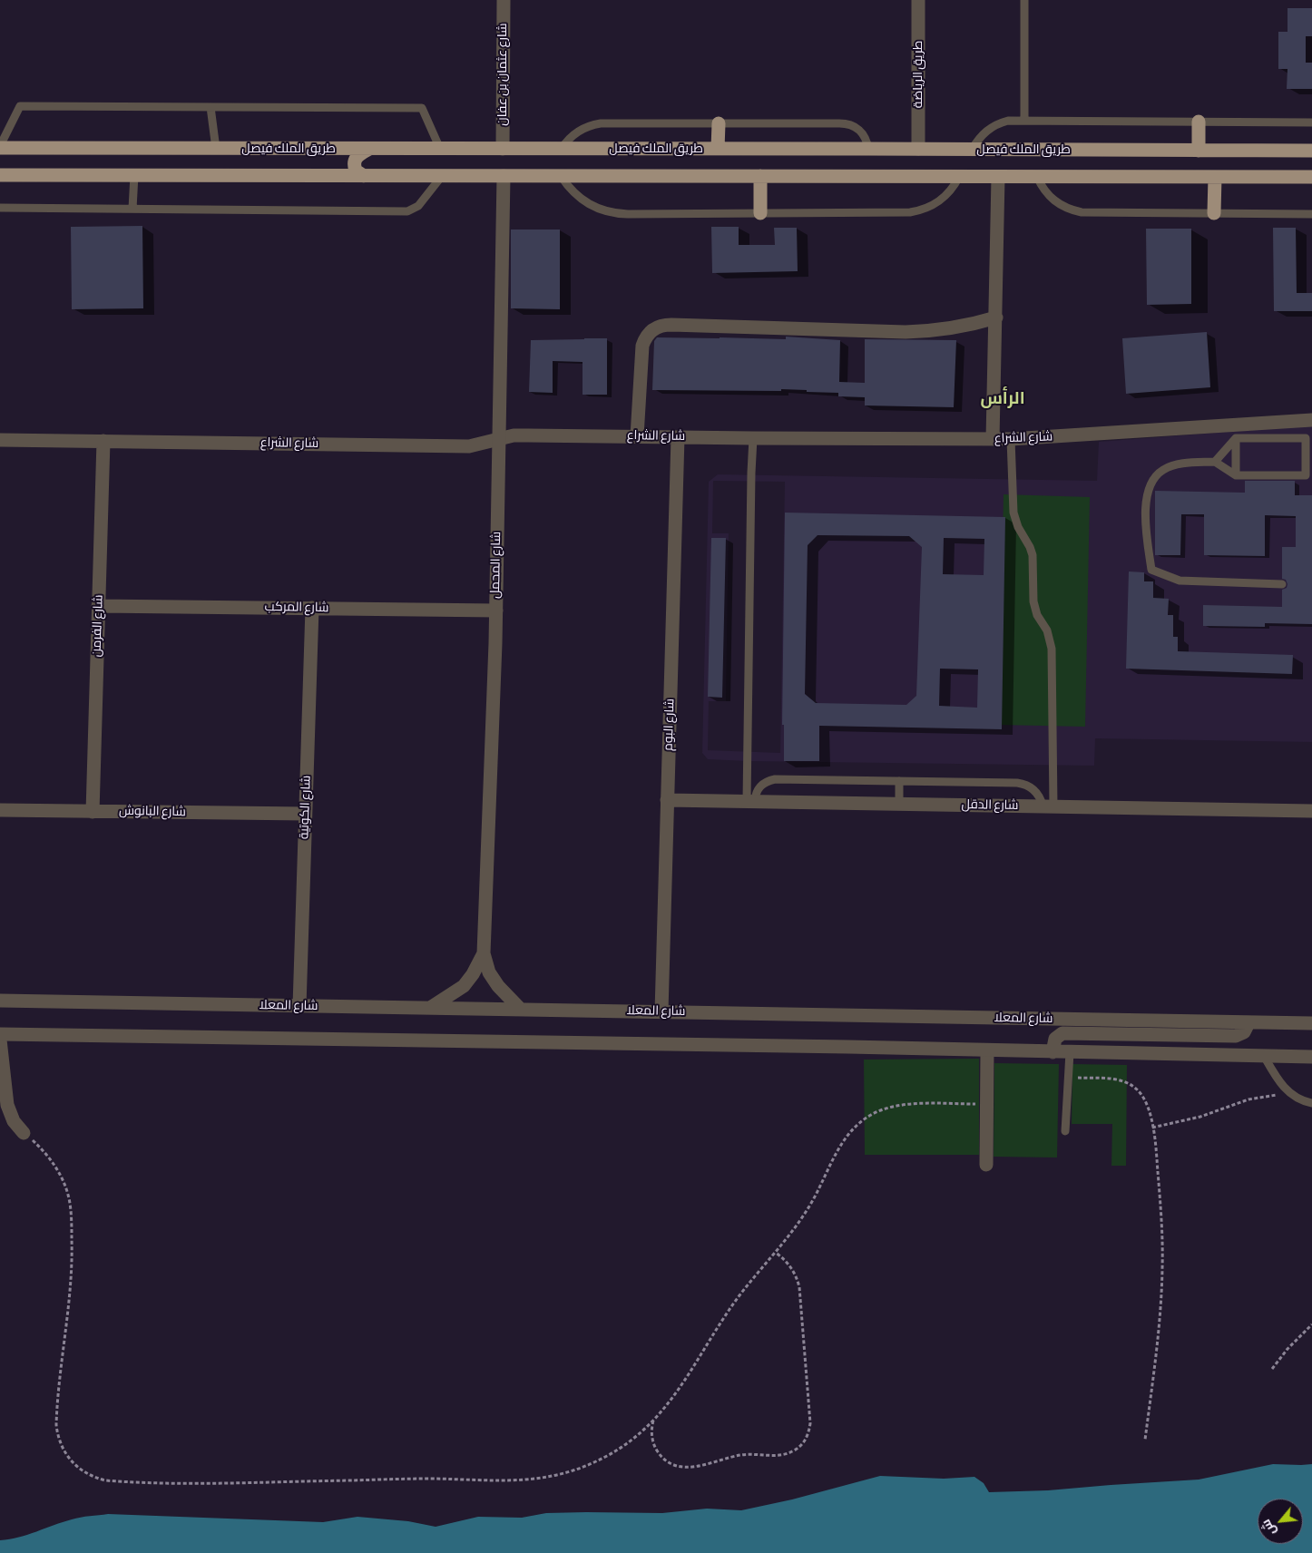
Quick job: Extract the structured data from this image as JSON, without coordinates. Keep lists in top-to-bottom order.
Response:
{
  "streets": {
    "main road": ["طريق الملك فيصل"],
    "street": [
      "شارع عثمان بن عفان",
      "طريق الرياضة",
      "شارع الشراع",
      "شارع المحمل",
      "شارع المركب",
      "شارع الفرمن",
      "شارع البوم",
      "شارع الدقل",
      "شارع الكوتية",
      "شارع البانوش",
      "شارع المعلا"
    ]
  },
  "crossings": [
    ["شارع عثمان بن عفان", "طريق الملك فيصل"],
    ["طريق الرياضة", "طريق الملك فيصل"],
    ["شارع الشراع", "شارع المحمل"],
    ["شارع الشراع", "شارع الفرمن"],
    ["شارع الشراع", "شارع البوم"],
    ["شارع المحمل", "شارع المركب"],
    ["شارع المحمل", "شارع المعلا"],
    ["شارع المركب", "شارع الفرمن"],
    ["شارع المركب", "شارع الكوتية"],
    ["شارع الفرمن", "شارع البانوش"],
    ["شارع البوم", "شارع الدقل"],
    ["شارع البوم", "شارع المعلا"],
    ["شارع الكوتية", "شارع البانوش"],
    ["شارع الكوتية", "شارع المعلا"]
  ],
  "districts": ["الرأس"],
  "north": "bottom left"
}
